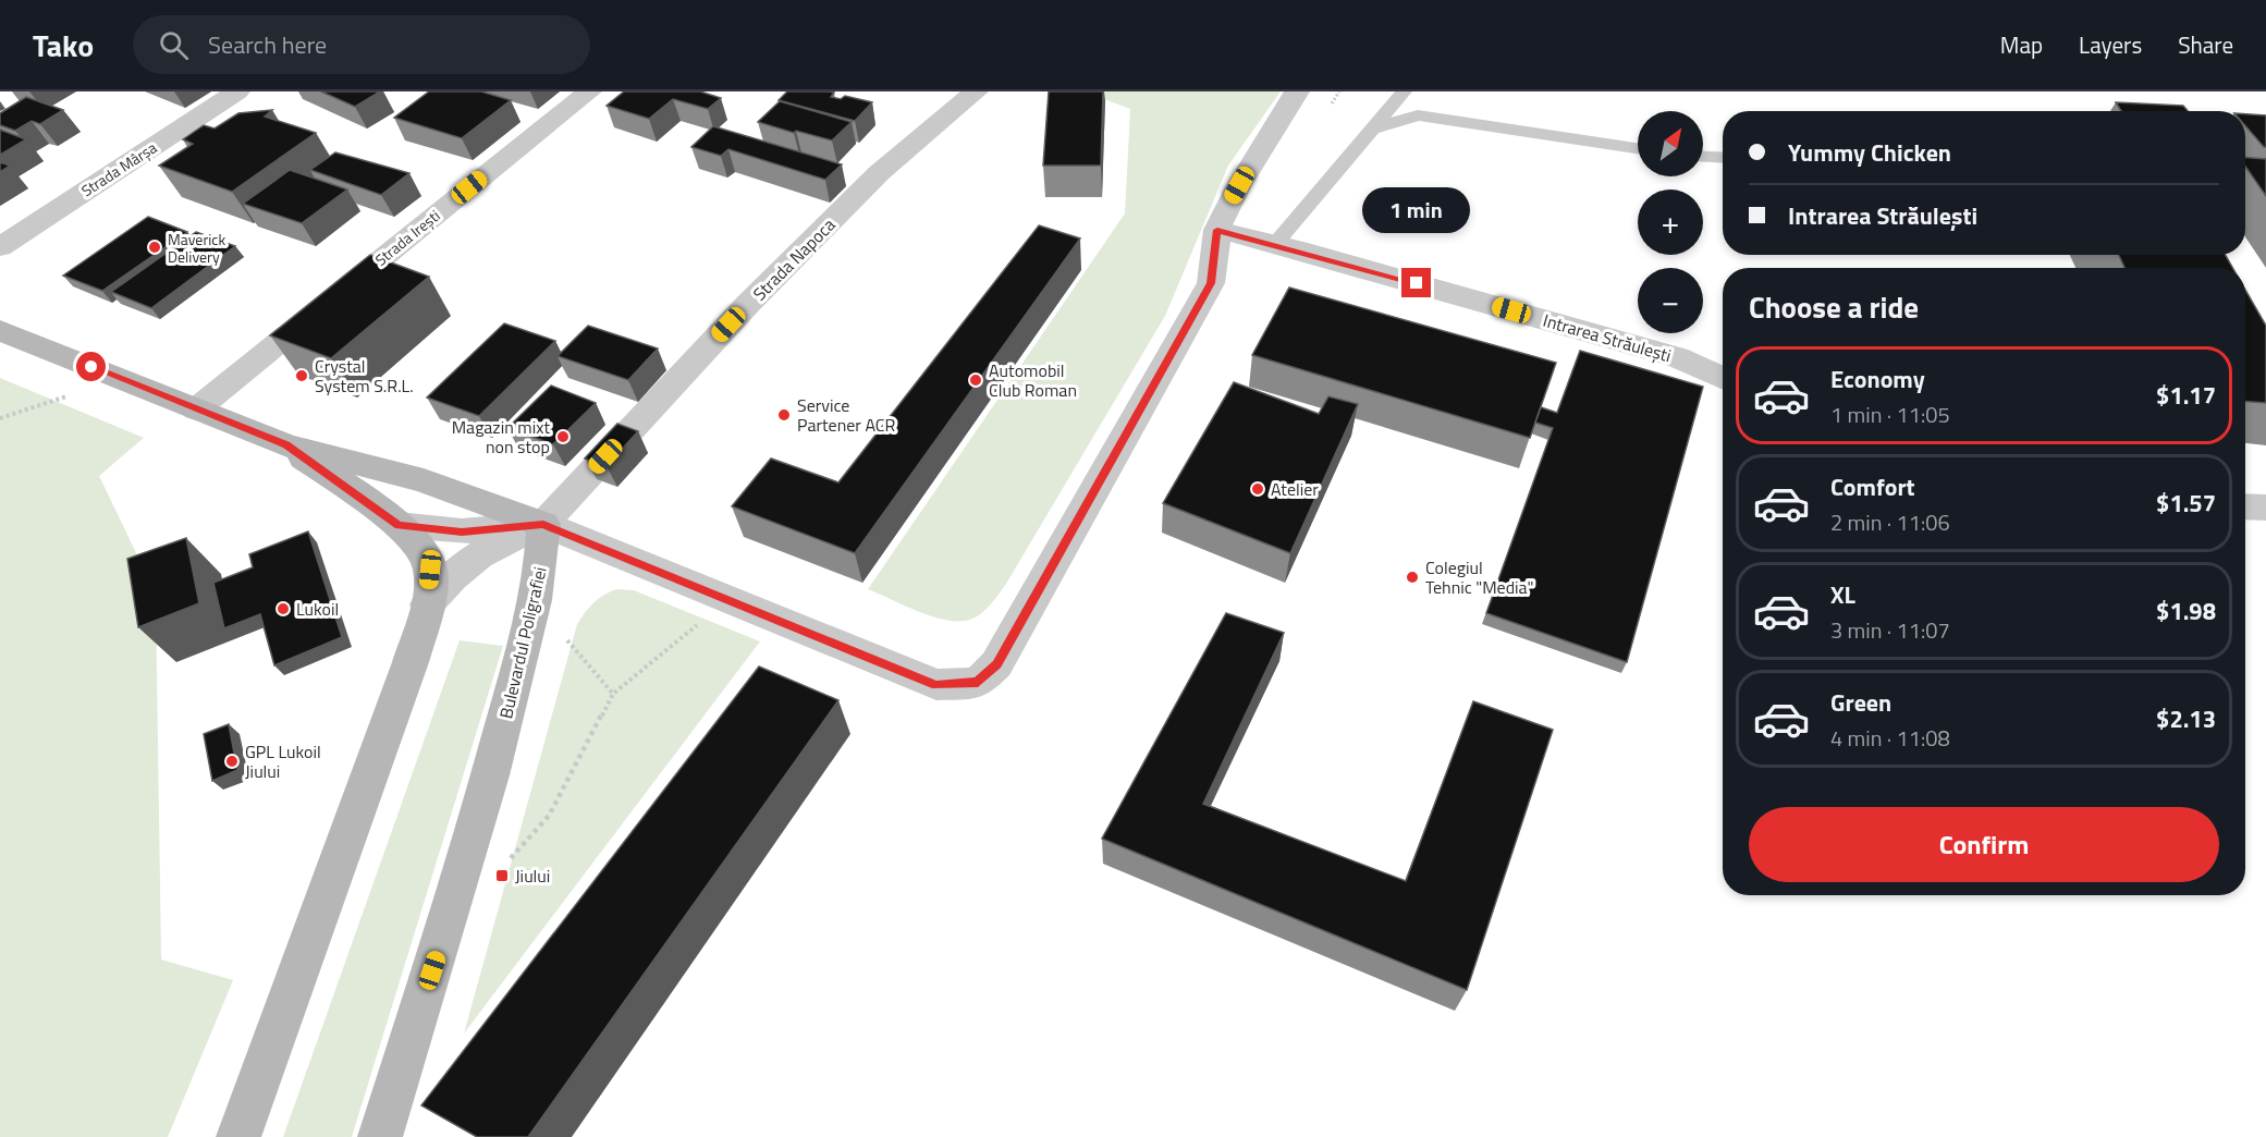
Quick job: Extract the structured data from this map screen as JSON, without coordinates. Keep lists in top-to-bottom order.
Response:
{
  "streets": {
    "main road": ["Bulevardul Poligrafiei"],
    "street": [
      "Strada Mârșa",
      "Strada Irești",
      "Strada Napoca",
      "Intrarea Străulești"
    ]
  },
  "crossings": [
    ["Strada Napoca", "Bulevardul Poligrafiei"]
  ],
  "places": {
    "other": [
      "Maverick Delivery",
      "Crystal System S.R.L.",
      "Automobil Club Roman",
      "Service Partener ACR",
      "Magazin mixt non stop",
      "Atelier",
      "Colegiul Tehnic \"Media\"",
      "Lukoil",
      "GPL Lukoil Jiului"
    ],
    "transit": ["Jiului"]
  },
  "north": "top right",
  "page": {
    "header": "Tako",
    "search": "Search here",
    "nav": ["Map", "Layers", "Share"],
    "map_buttons": ["+", "−"],
    "banner": ["Yummy Chicken", "Intrarea Străulești"],
    "bubble": "1 min",
    "heading": "Choose a ride",
    "list": [
      {
        "name": "Economy",
        "note": "1 min · 11:05",
        "value": "$1.17"
      },
      {
        "name": "Comfort",
        "note": "2 min · 11:06",
        "value": "$1.57"
      },
      {
        "name": "XL",
        "note": "3 min · 11:07",
        "value": "$1.98"
      },
      {
        "name": "Green",
        "note": "4 min · 11:08",
        "value": "$2.13"
      }
    ],
    "buttons": "Confirm"
  }
}
